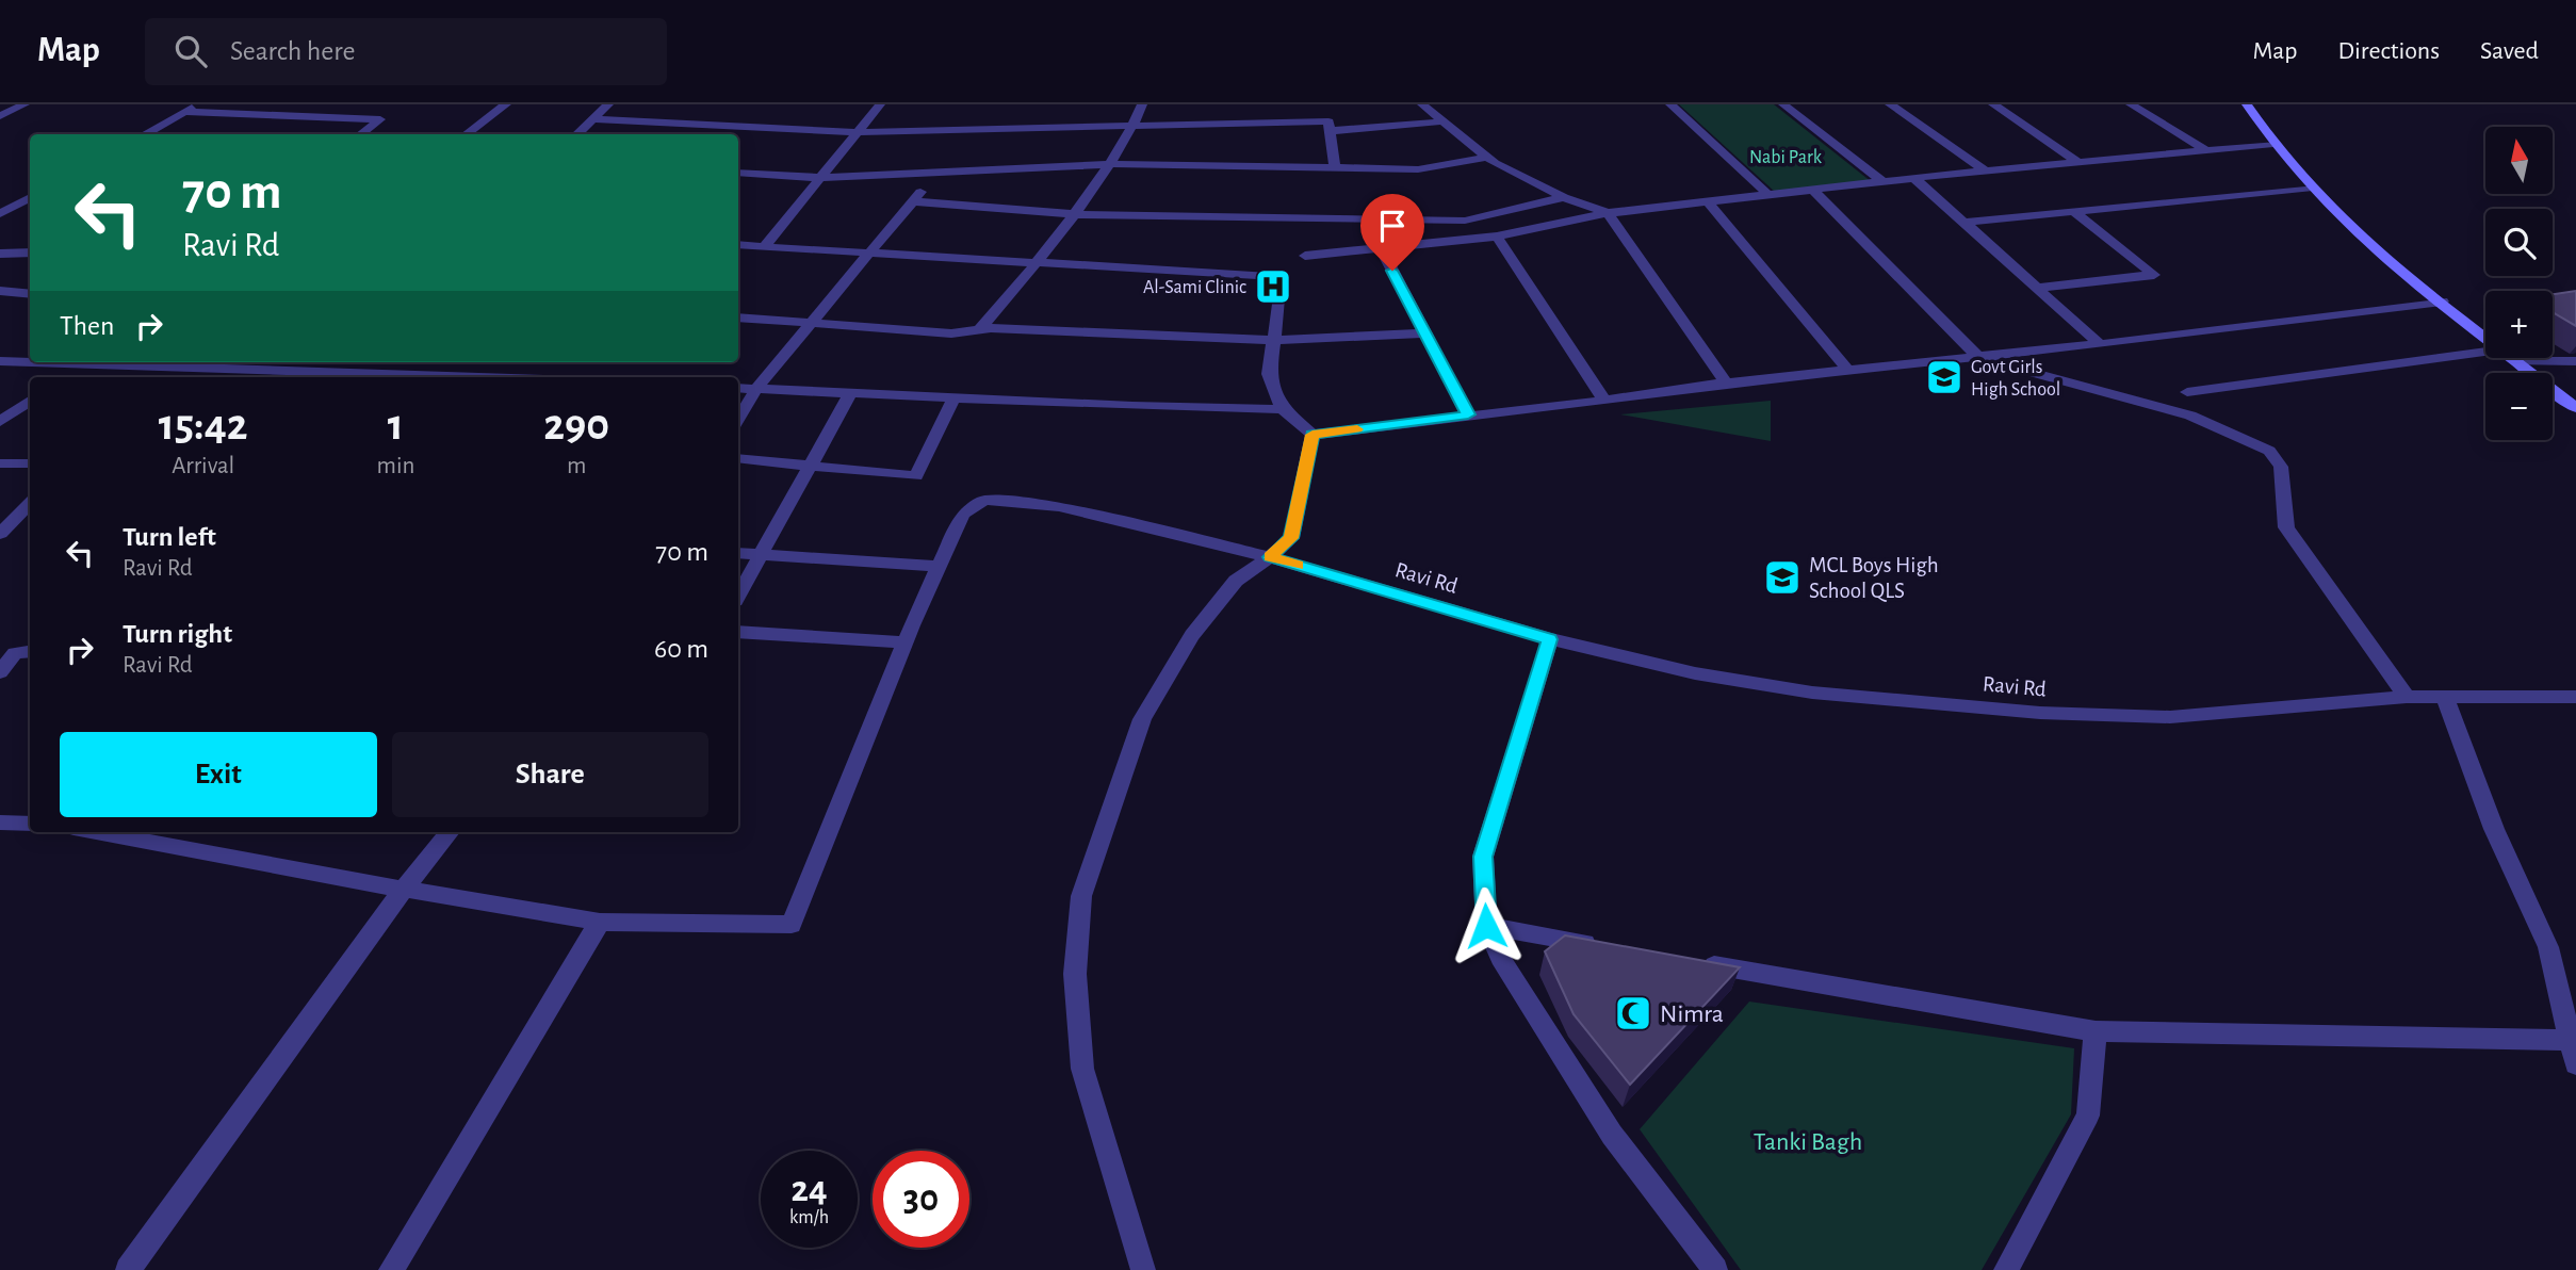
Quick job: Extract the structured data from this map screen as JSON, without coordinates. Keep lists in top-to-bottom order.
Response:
{
  "streets": {
    "street": ["Ravi Rd"]
  },
  "parks": ["Nabi Park", "Tanki Bagh"],
  "places": {
    "hospital": ["Al-Sami Clinic"],
    "school or university": ["Govt Girls High School", "MCL Boys High School QLS"],
    "mosque": ["Nimra"]
  },
  "north": "top",
  "page": {
    "header": "Map",
    "search": "Search here",
    "nav": ["Map", "Directions", "Saved"],
    "map_buttons": ["+", "−"],
    "turn": ["70 m", "Ravi Rd"],
    "then": "Then",
    "eta": [
      "15:42",
      "Arrival",
      "1",
      "min",
      "290",
      "m"
    ],
    "list": [
      {
        "name": "Turn left",
        "note": "Ravi Rd",
        "value": "70 m"
      },
      {
        "name": "Turn right",
        "note": "Ravi Rd",
        "value": "60 m"
      }
    ],
    "buttons": ["Exit", "Share"],
    "speed": "24 km/h",
    "limit": "30"
  }
}
